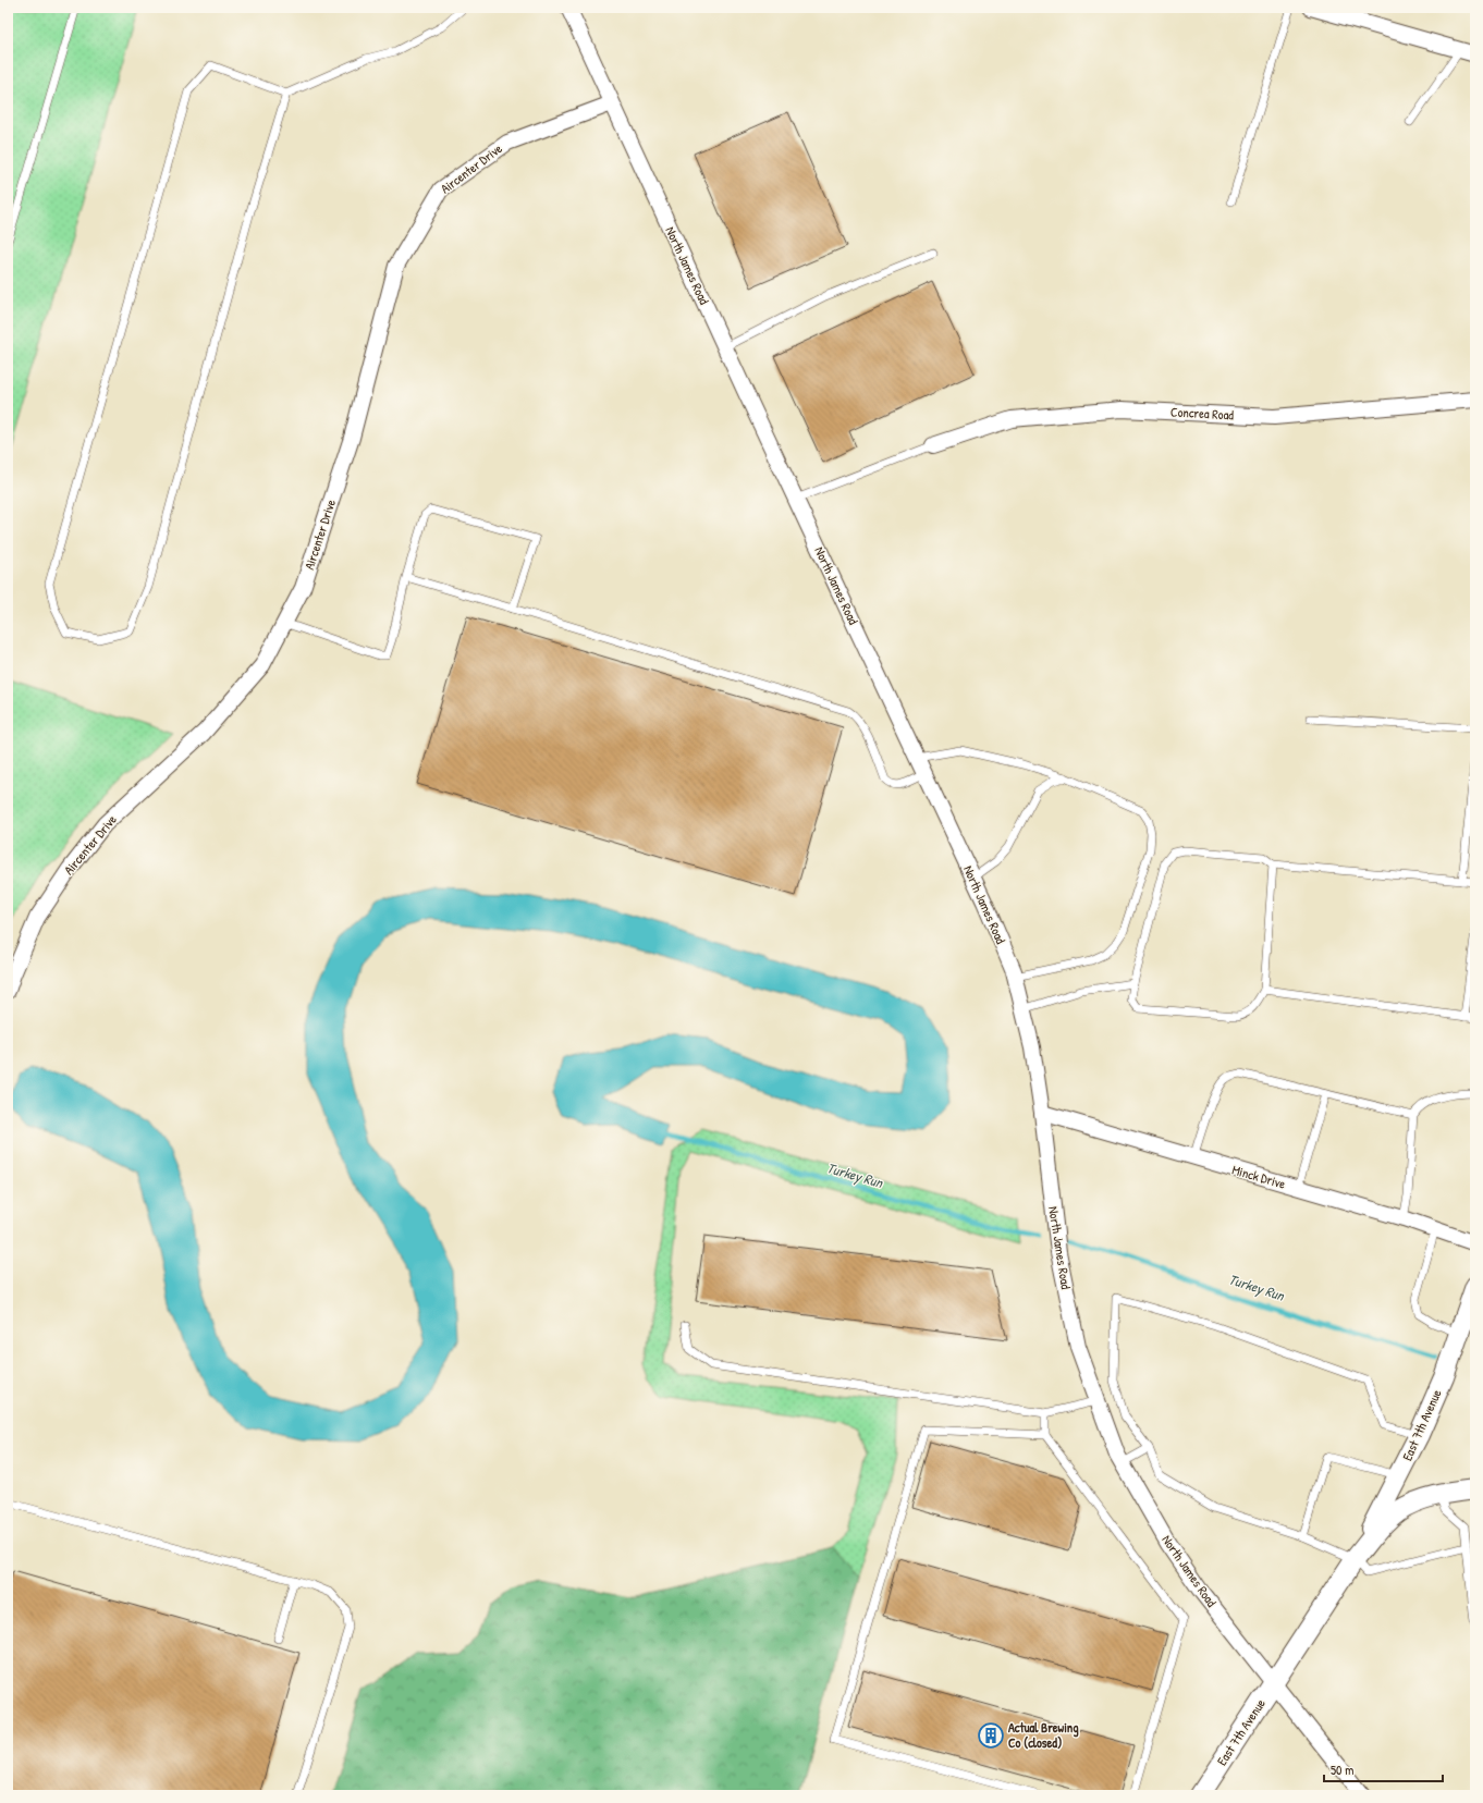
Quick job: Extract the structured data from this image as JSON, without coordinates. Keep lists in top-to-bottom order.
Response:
{
  "streets": {
    "street": [
      "Aircenter Drive",
      "North James Road",
      "Concrea Road",
      "Minck Drive",
      "East 7th Avenue"
    ]
  },
  "crossings": [
    ["Aircenter Drive", "North James Road"],
    ["North James Road", "Minck Drive"],
    ["North James Road", "East 7th Avenue"]
  ],
  "water": ["Turkey Run"],
  "places": {
    "building": ["Actual Brewing Co (closed)"]
  },
  "scale_bar": "50 m"
}
